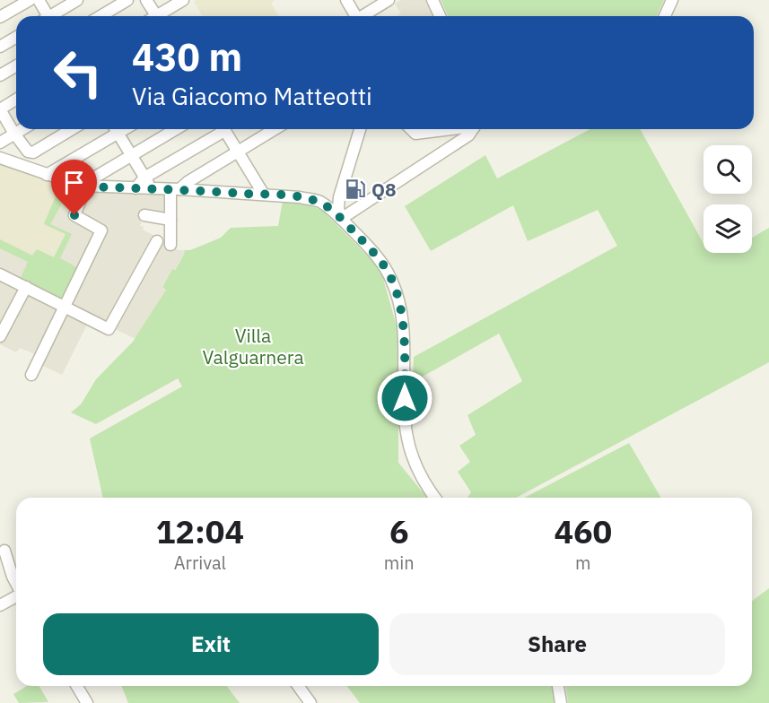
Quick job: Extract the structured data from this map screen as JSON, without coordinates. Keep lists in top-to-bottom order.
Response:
{
  "parks": ["Villa Valguarnera"],
  "places": {
    "fuel station": ["Q8"]
  },
  "page": {
    "turn": ["430 m", "Via Giacomo Matteotti"],
    "eta": [
      "12:04",
      "Arrival",
      "6",
      "min",
      "460",
      "m"
    ],
    "buttons": ["Exit", "Share"]
  }
}
